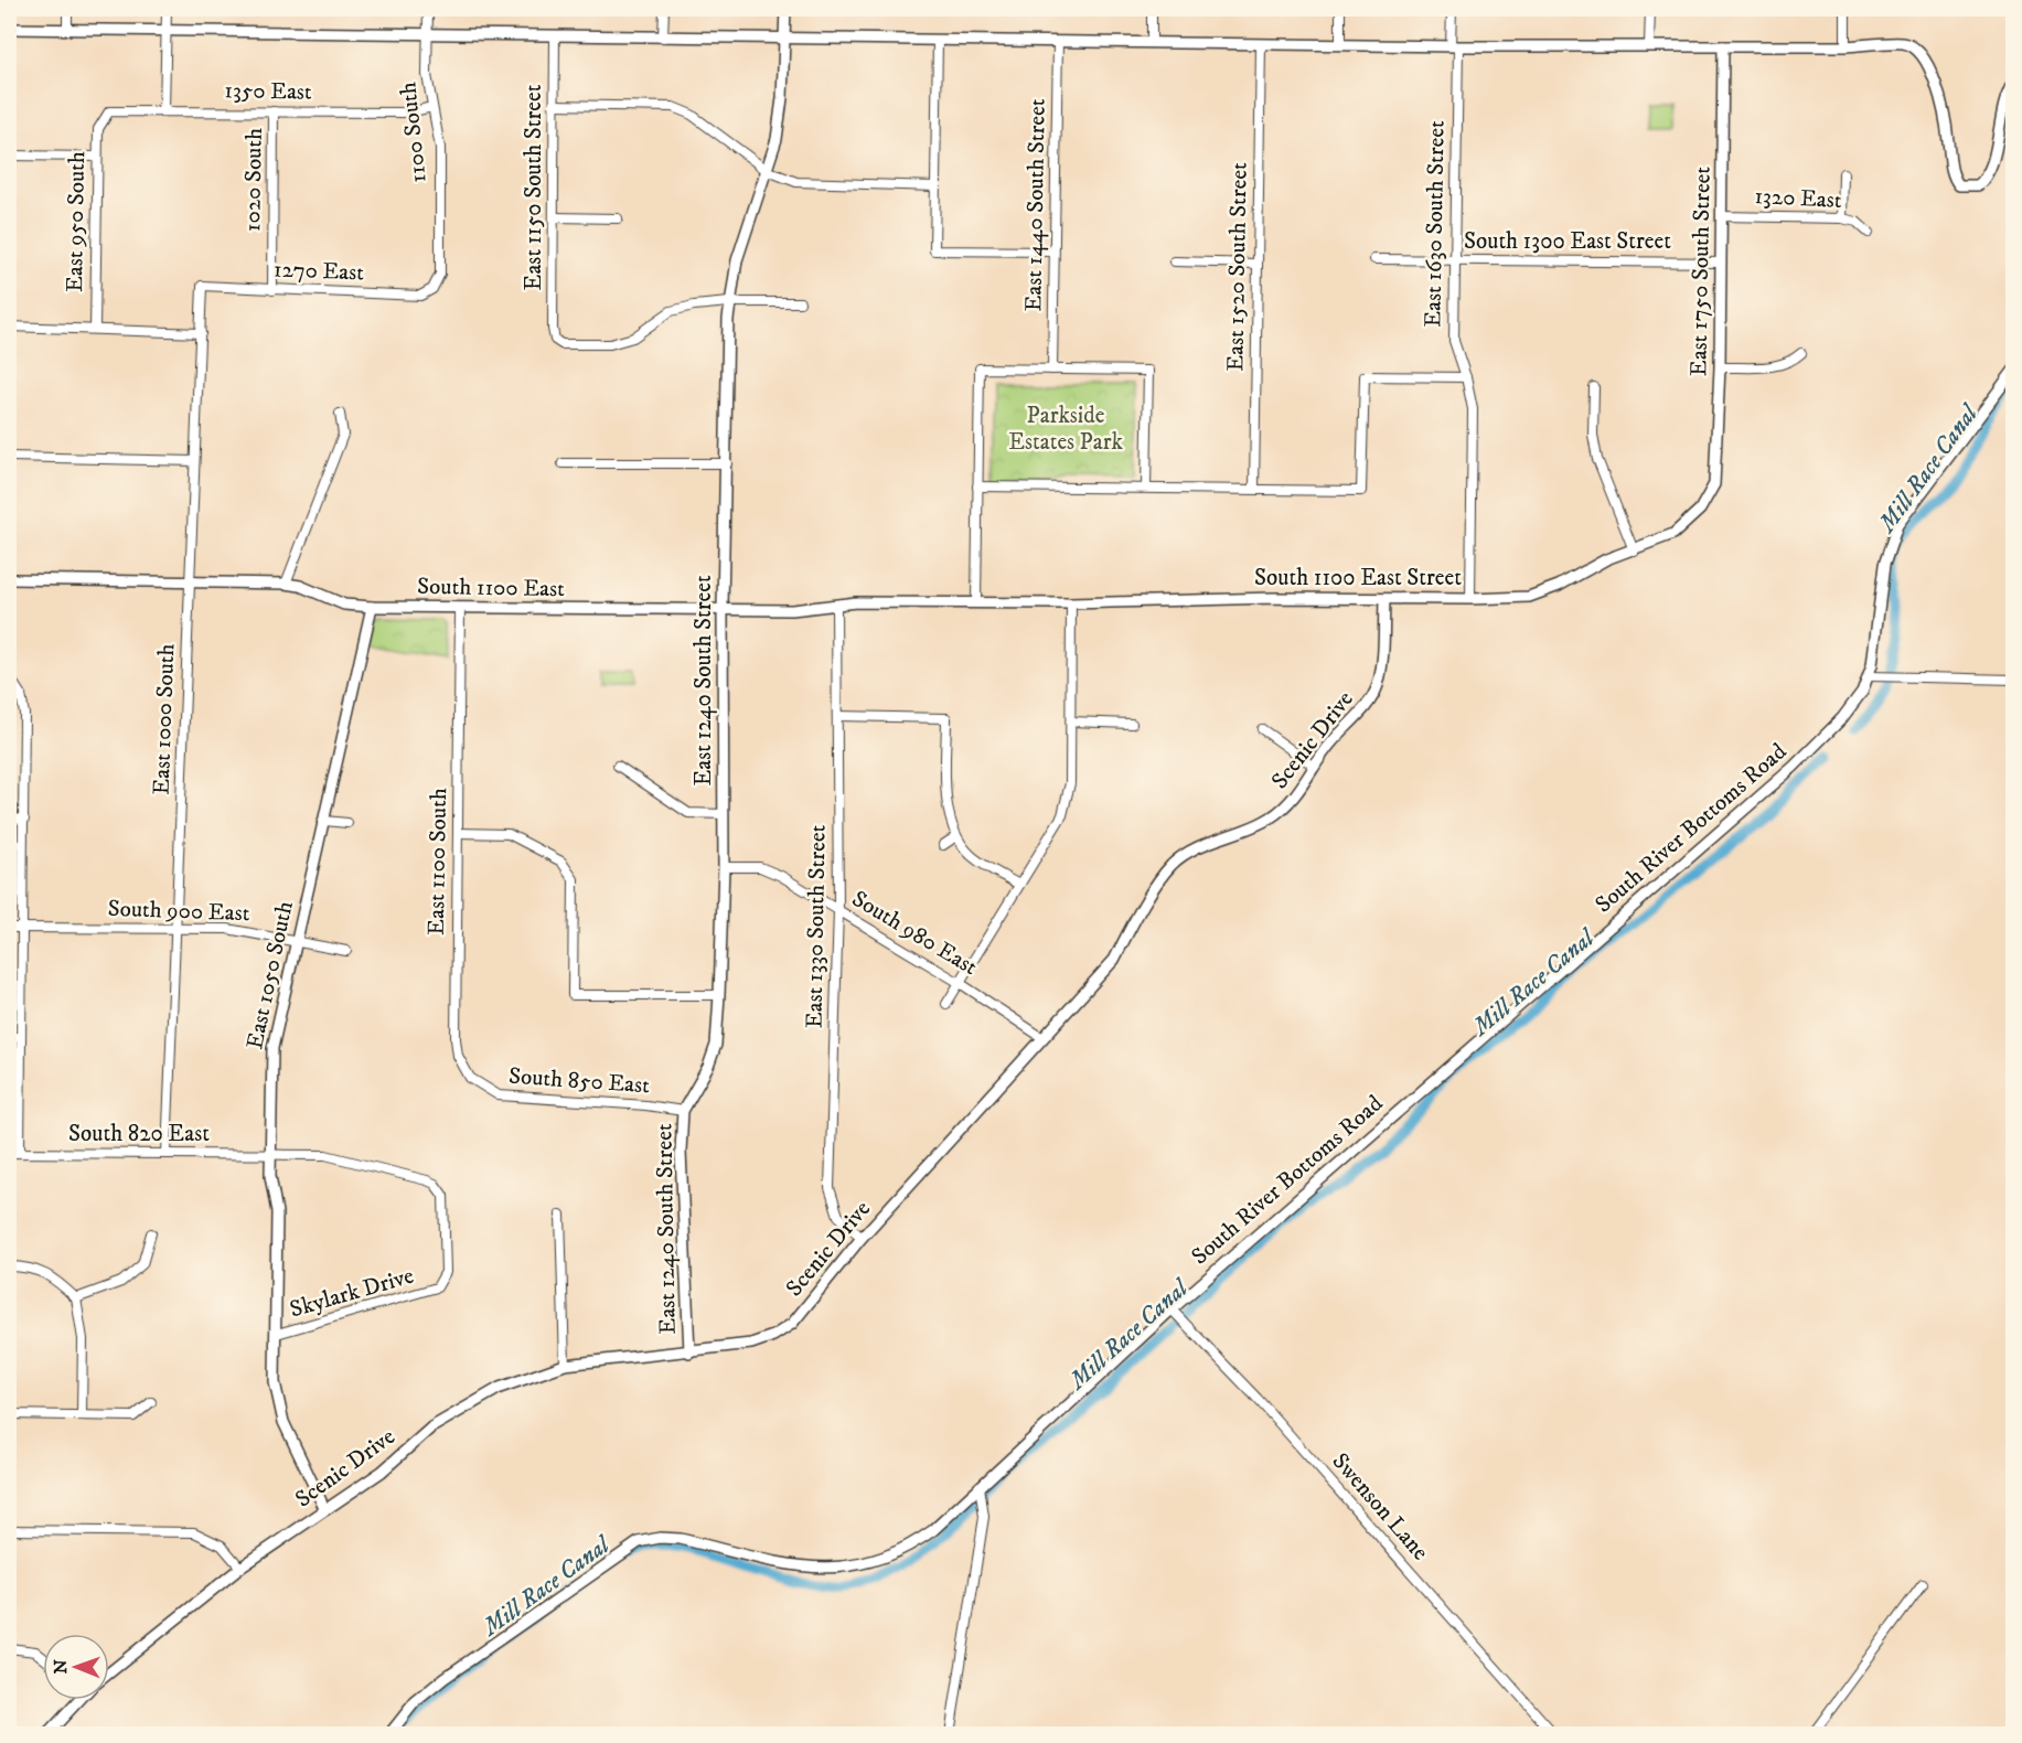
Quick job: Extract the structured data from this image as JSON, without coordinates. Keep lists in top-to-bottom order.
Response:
{
  "streets": {
    "street": [
      "1350 East",
      "1100 South",
      "1020 South",
      "East 1150 South Street",
      "1320 East",
      "East 1440 South Street",
      "East 950 South",
      "East 1630 South Street",
      "South 1300 East Street",
      "East 1520 South Street",
      "1270 East",
      "East 1750 South Street",
      "South 1100 East Street",
      "South 1100 East",
      "East 1240 South Street",
      "East 1000 South",
      "Scenic Drive",
      "South River Bottoms Road",
      "East 1100 South",
      "South 900 East",
      "East 1330 South Street",
      "South 980 East",
      "East 1050 South",
      "South 850 East",
      "South 820 East",
      "Skylark Drive",
      "Swenson Lane"
    ]
  },
  "crossings": [
    ["1350 East", "1100 South"],
    ["1350 East", "1020 South"],
    ["1350 East", "East 950 South"],
    ["1100 South", "1270 East"],
    ["1020 South", "1270 East"],
    ["East 1150 South Street", "East 1240 South Street"],
    ["1320 East", "East 1750 South Street"],
    ["East 1630 South Street", "South 1300 East Street"],
    ["East 1630 South Street", "South 1100 East Street"],
    ["South 1300 East Street", "East 1750 South Street"],
    ["1270 East", "East 1000 South"],
    ["East 1750 South Street", "South 1100 East Street"],
    ["South 1100 East Street", "South 1100 East"],
    ["South 1100 East Street", "Scenic Drive"],
    ["South 1100 East", "East 1240 South Street"],
    ["South 1100 East", "East 1000 South"],
    ["South 1100 East", "East 1100 South"],
    ["South 1100 East", "East 1330 South Street"],
    ["South 1100 East", "East 1050 South"],
    ["East 1240 South Street", "Scenic Drive"],
    ["East 1240 South Street", "South 980 East"],
    ["East 1240 South Street", "South 850 East"],
    ["East 1000 South", "South 900 East"],
    ["East 1000 South", "South 820 East"],
    ["Scenic Drive", "East 1330 South Street"],
    ["Scenic Drive", "South 980 East"],
    ["Scenic Drive", "East 1050 South"],
    ["South River Bottoms Road", "Swenson Lane"],
    ["East 1100 South", "South 850 East"],
    ["South 900 East", "East 1050 South"],
    ["East 1330 South Street", "South 980 East"],
    ["East 1050 South", "South 820 East"],
    ["East 1050 South", "Skylark Drive"],
    ["South 820 East", "Skylark Drive"]
  ],
  "water": ["Mill Race Canal"],
  "parks": ["Parkside Estates Park"],
  "north": "left"
}
